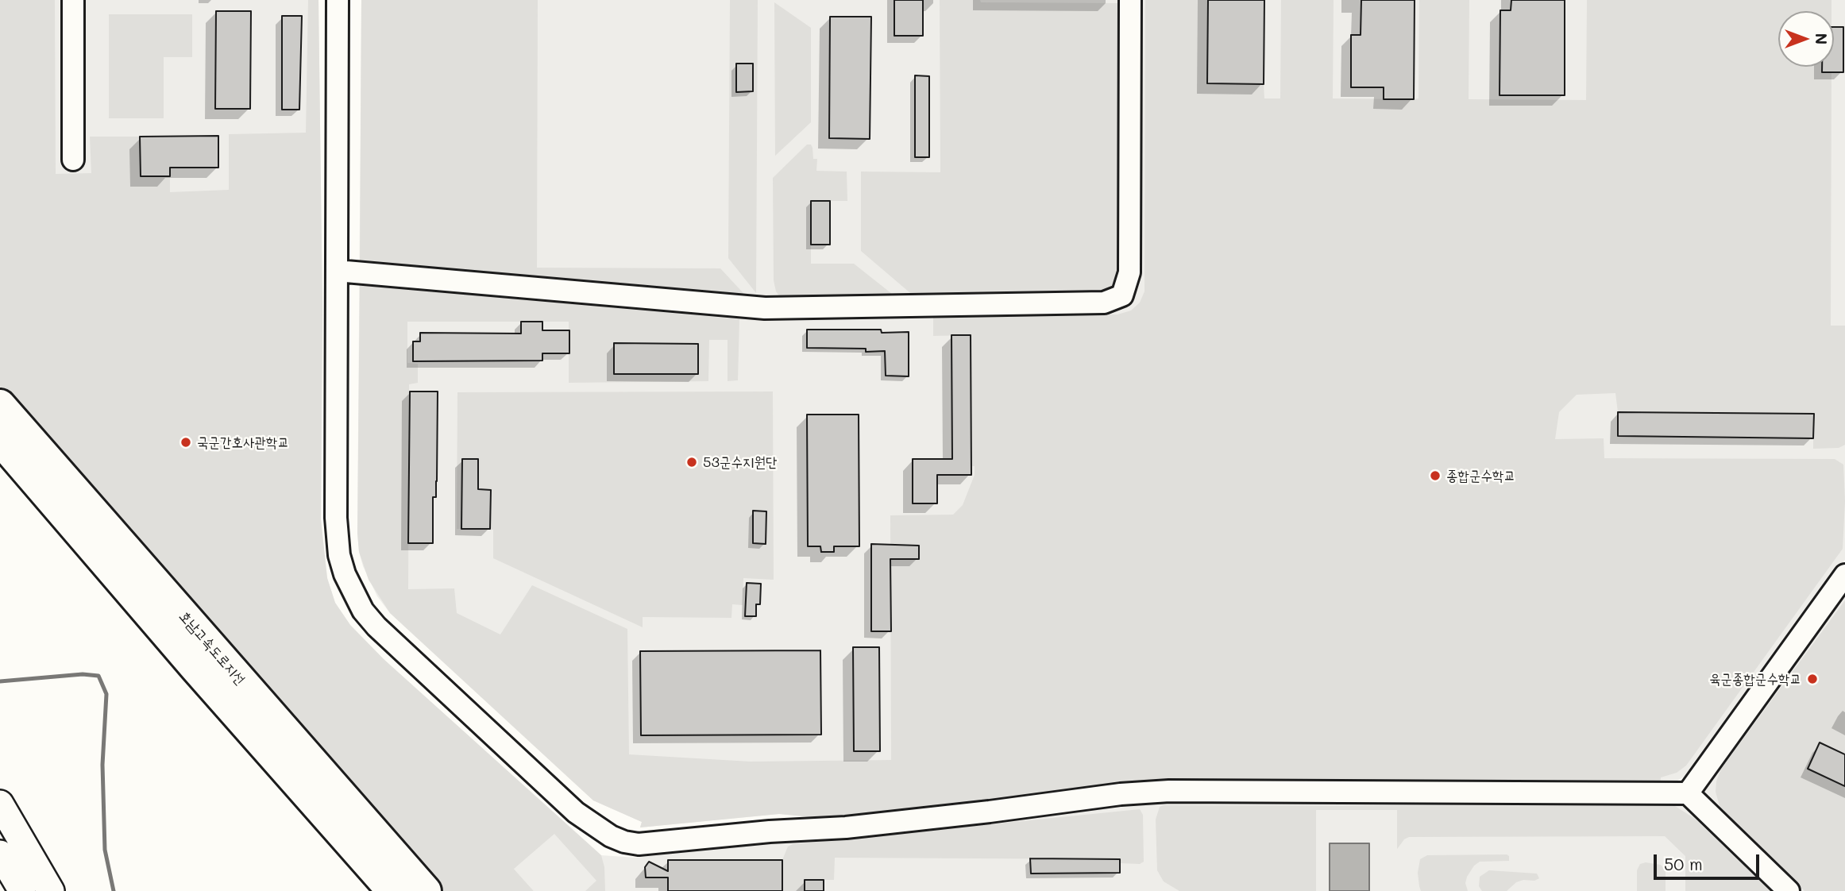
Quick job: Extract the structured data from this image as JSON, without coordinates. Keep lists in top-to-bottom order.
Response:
{
  "streets": {
    "highway": ["호남고속도로지선"]
  },
  "places": [
    "국군간호사관학교",
    "53군수지원단",
    "종합군수학교",
    "육군종합군수학교"
  ],
  "scale_bar": "50 m",
  "north": "right"
}
